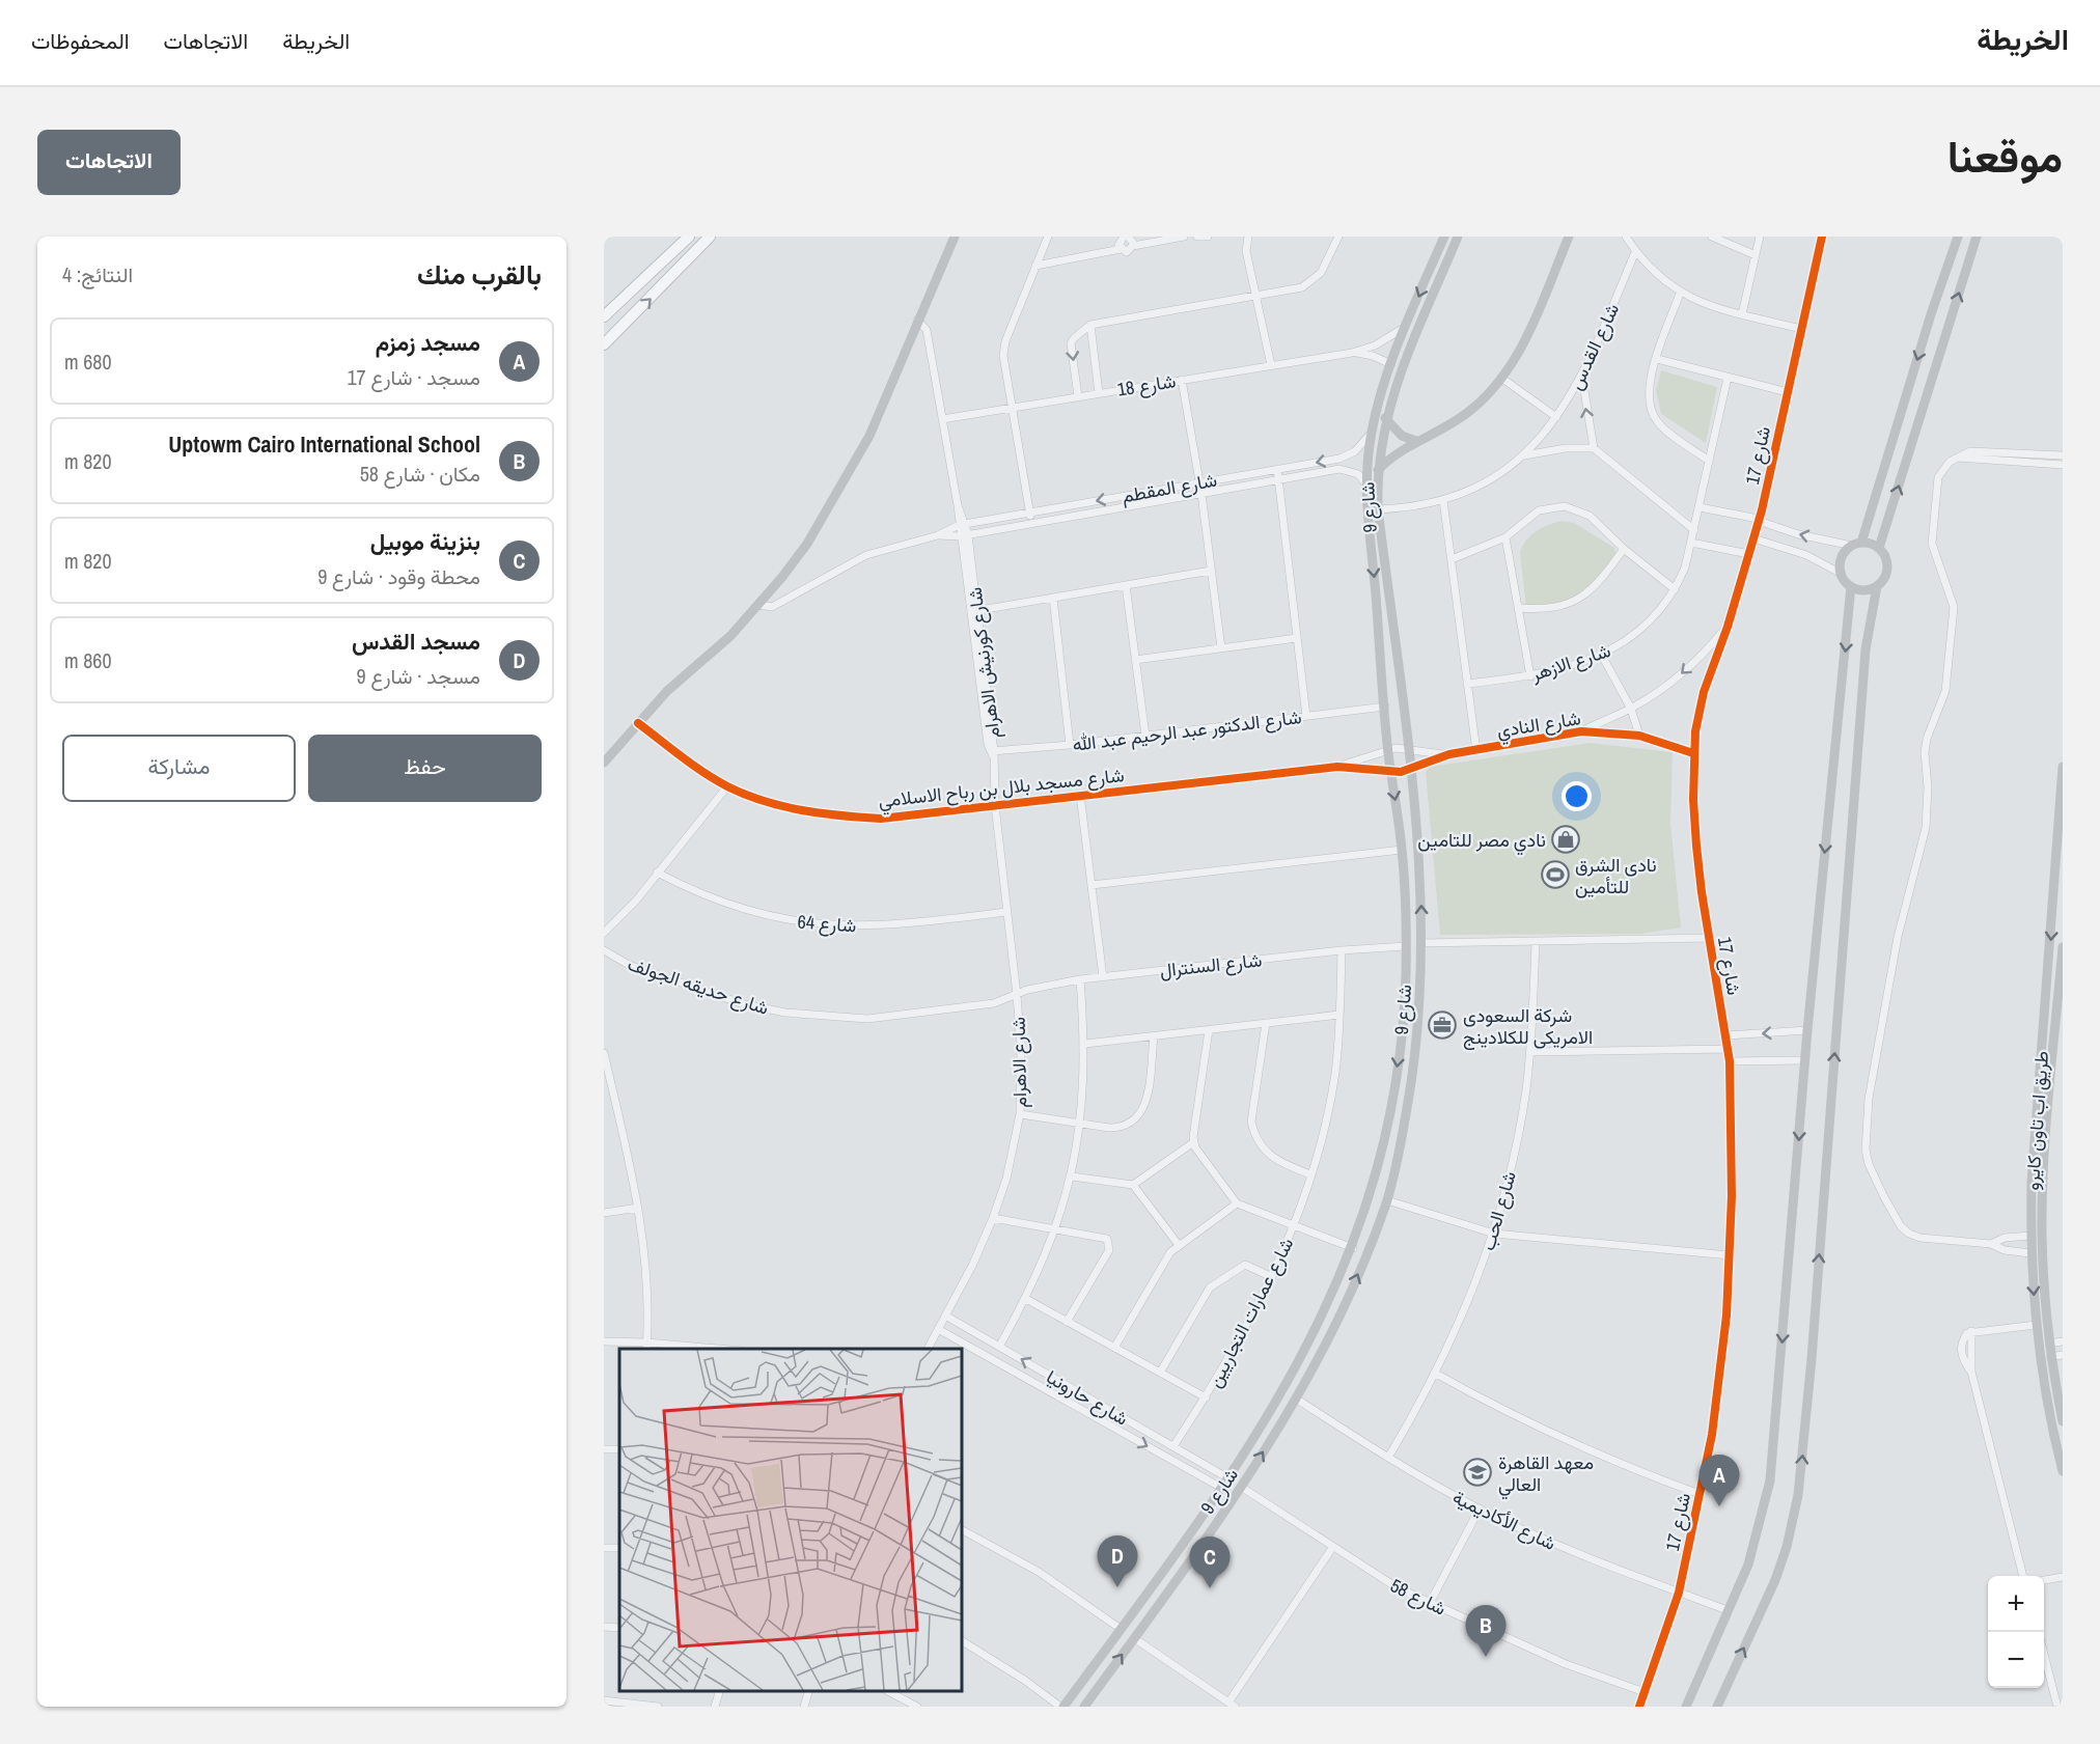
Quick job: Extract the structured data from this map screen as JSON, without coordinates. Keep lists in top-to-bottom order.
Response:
{
  "streets": {
    "main road": ["شارع 9", "طريق اب تاون كايرو"],
    "street": [
      "شارع القدس",
      "شارع 18",
      "شارع 17",
      "شارع المقطم",
      "شارع الازهر",
      "شارع كورنيش الاهرام",
      "شارع النادي",
      "شارع الدكتور عبد الرحيم عبد الله",
      "شارع مسجد بلال بن رباح الاسلامي",
      "شارع 64",
      "شارع السنترال",
      "شارع حديقه الجولف",
      "شارع الاهرام",
      "شارع الحب",
      "شارع عمارات التجاريين",
      "شارع حارونيا",
      "شارع الأكاديمية",
      "شارع 58"
    ]
  },
  "crossings": [
    ["شارع القدس", "شارع 9"],
    ["شارع 18", "شارع 9"],
    ["شارع 18", "شارع كورنيش الاهرام"],
    ["شارع 17", "شارع النادي"],
    ["شارع 17", "شارع الأكاديمية"],
    ["شارع 17", "شارع 58"],
    ["شارع المقطم", "شارع 9"],
    ["شارع المقطم", "شارع كورنيش الاهرام"],
    ["شارع 9", "شارع النادي"],
    ["شارع 9", "شارع الدكتور عبد الرحيم عبد الله"],
    ["شارع 9", "شارع مسجد بلال بن رباح الاسلامي"],
    ["شارع 9", "شارع السنترال"],
    ["شارع 9", "شارع حارونيا"],
    ["شارع 9", "شارع الأكاديمية"],
    ["شارع 9", "شارع 58"],
    ["شارع كورنيش الاهرام", "شارع الدكتور عبد الرحيم عبد الله"],
    ["شارع كورنيش الاهرام", "شارع الاهرام"],
    ["شارع النادي", "شارع مسجد بلال بن رباح الاسلامي"],
    ["شارع الدكتور عبد الرحيم عبد الله", "شارع الاهرام"],
    ["شارع مسجد بلال بن رباح الاسلامي", "شارع الاهرام"],
    ["شارع 64", "شارع الاهرام"],
    ["شارع السنترال", "شارع حديقه الجولف"],
    ["شارع السنترال", "شارع الاهرام"],
    ["شارع السنترال", "شارع عمارات التجاريين"],
    ["شارع حديقه الجولف", "شارع الاهرام"],
    ["شارع الاهرام", "شارع حارونيا"],
    ["شارع الحب", "شارع الأكاديمية"],
    ["شارع عمارات التجاريين", "شارع حارونيا"]
  ],
  "places": {
    "shop": ["نادي مصر للتامين"],
    "sports": ["نادى الشرق للتأمين"],
    "office": ["شركة السعودى الامريكى للكلادينج"],
    "school or university": ["معهد القاهرة العالي"]
  },
  "page": {
    "header": "الخريطة",
    "nav": ["الخريطة", "الاتجاهات", "المحفوظات"],
    "title": "موقعنا",
    "buttons": [
      "الاتجاهات",
      ["حفظ", "مشاركة"]
    ],
    "heading": ["بالقرب منك", "النتائج: 4"],
    "list": [
      {
        "mark": "A",
        "name": "مسجد زمزم",
        "note": "مسجد · شارع 17",
        "value": "680 m"
      },
      {
        "mark": "B",
        "name": "Uptowm Cairo International School",
        "note": "مكان · شارع 58",
        "value": "820 m"
      },
      {
        "mark": "C",
        "name": "بنزينة موبيل",
        "note": "محطة وقود · شارع 9",
        "value": "820 m"
      },
      {
        "mark": "D",
        "name": "مسجد القدس",
        "note": "مسجد · شارع 9",
        "value": "860 m"
      }
    ],
    "pins": [
      "A",
      "D",
      "C",
      "B"
    ],
    "map_buttons": ["+", "−"]
  }
}
